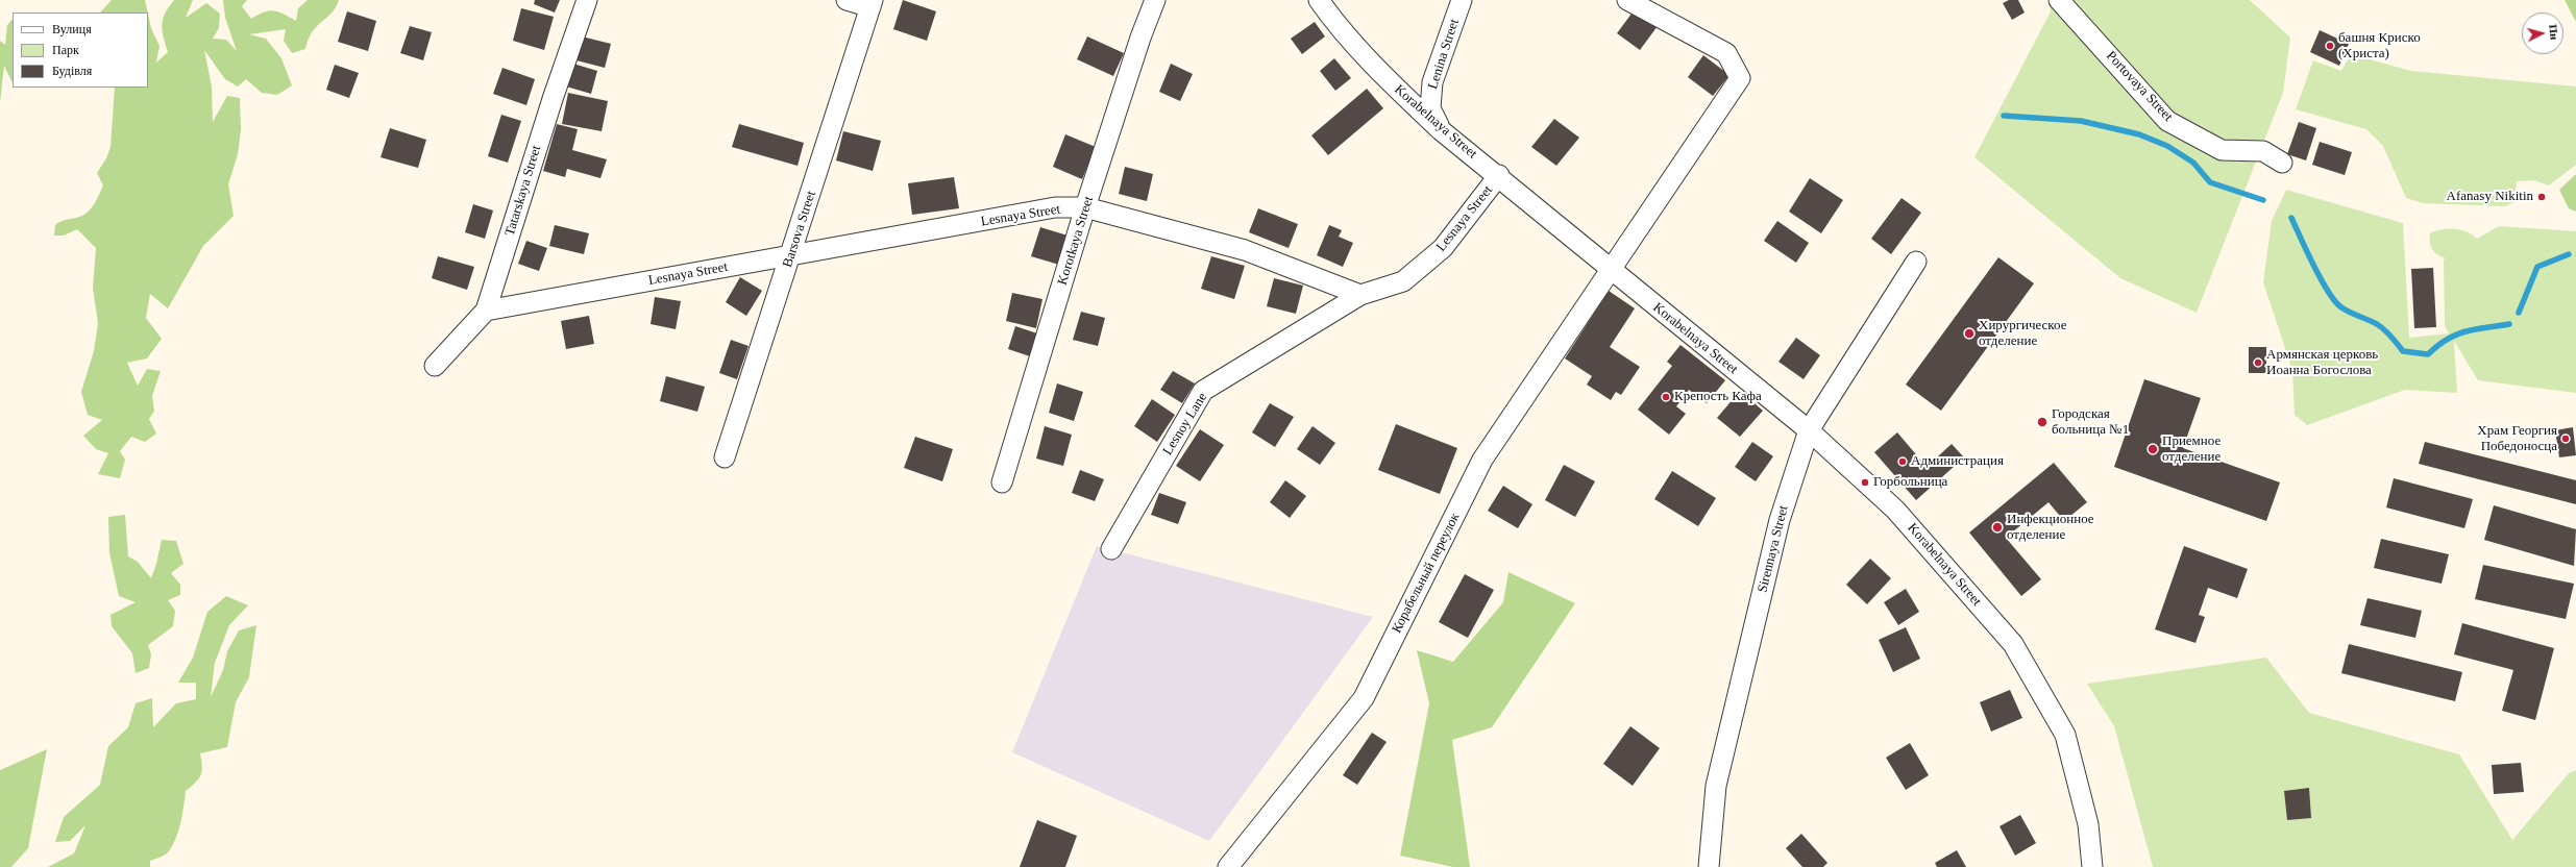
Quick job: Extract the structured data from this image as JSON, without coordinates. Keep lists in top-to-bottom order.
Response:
{
  "streets": {
    "street": [
      "Lenina Street",
      "Portovaya Street",
      "Korabelnaya Street",
      "Tatarskaya Street",
      "Lesnaya Street",
      "Barsova Street",
      "Korotkaya Street",
      "Lesnoy Lane",
      "Sirennaya Street",
      "Корабельный переулок"
    ]
  },
  "crossings": [
    ["Lenina Street", "Korabelnaya Street"],
    ["Korabelnaya Street", "Lesnaya Street"],
    ["Korabelnaya Street", "Sirennaya Street"],
    ["Korabelnaya Street", "Корабельный переулок"],
    ["Tatarskaya Street", "Lesnaya Street"],
    ["Lesnaya Street", "Barsova Street"],
    ["Lesnaya Street", "Korotkaya Street"],
    ["Lesnaya Street", "Lesnoy Lane"]
  ],
  "places": [
    "башня Криско (Христа)",
    "Afanasy Nikitin",
    "Хирургическое отделение",
    "Армянская церковь Иоанна Богослова",
    "Крепость Кафа",
    "Городская больница №1",
    "Храм Георгия Победоносца",
    "Приемное отделение",
    "Администрация",
    "Горбольница",
    "Инфекционное отделение"
  ],
  "legend": ["Вулиця", "Парк", "Будівля"],
  "north": "right"
}
